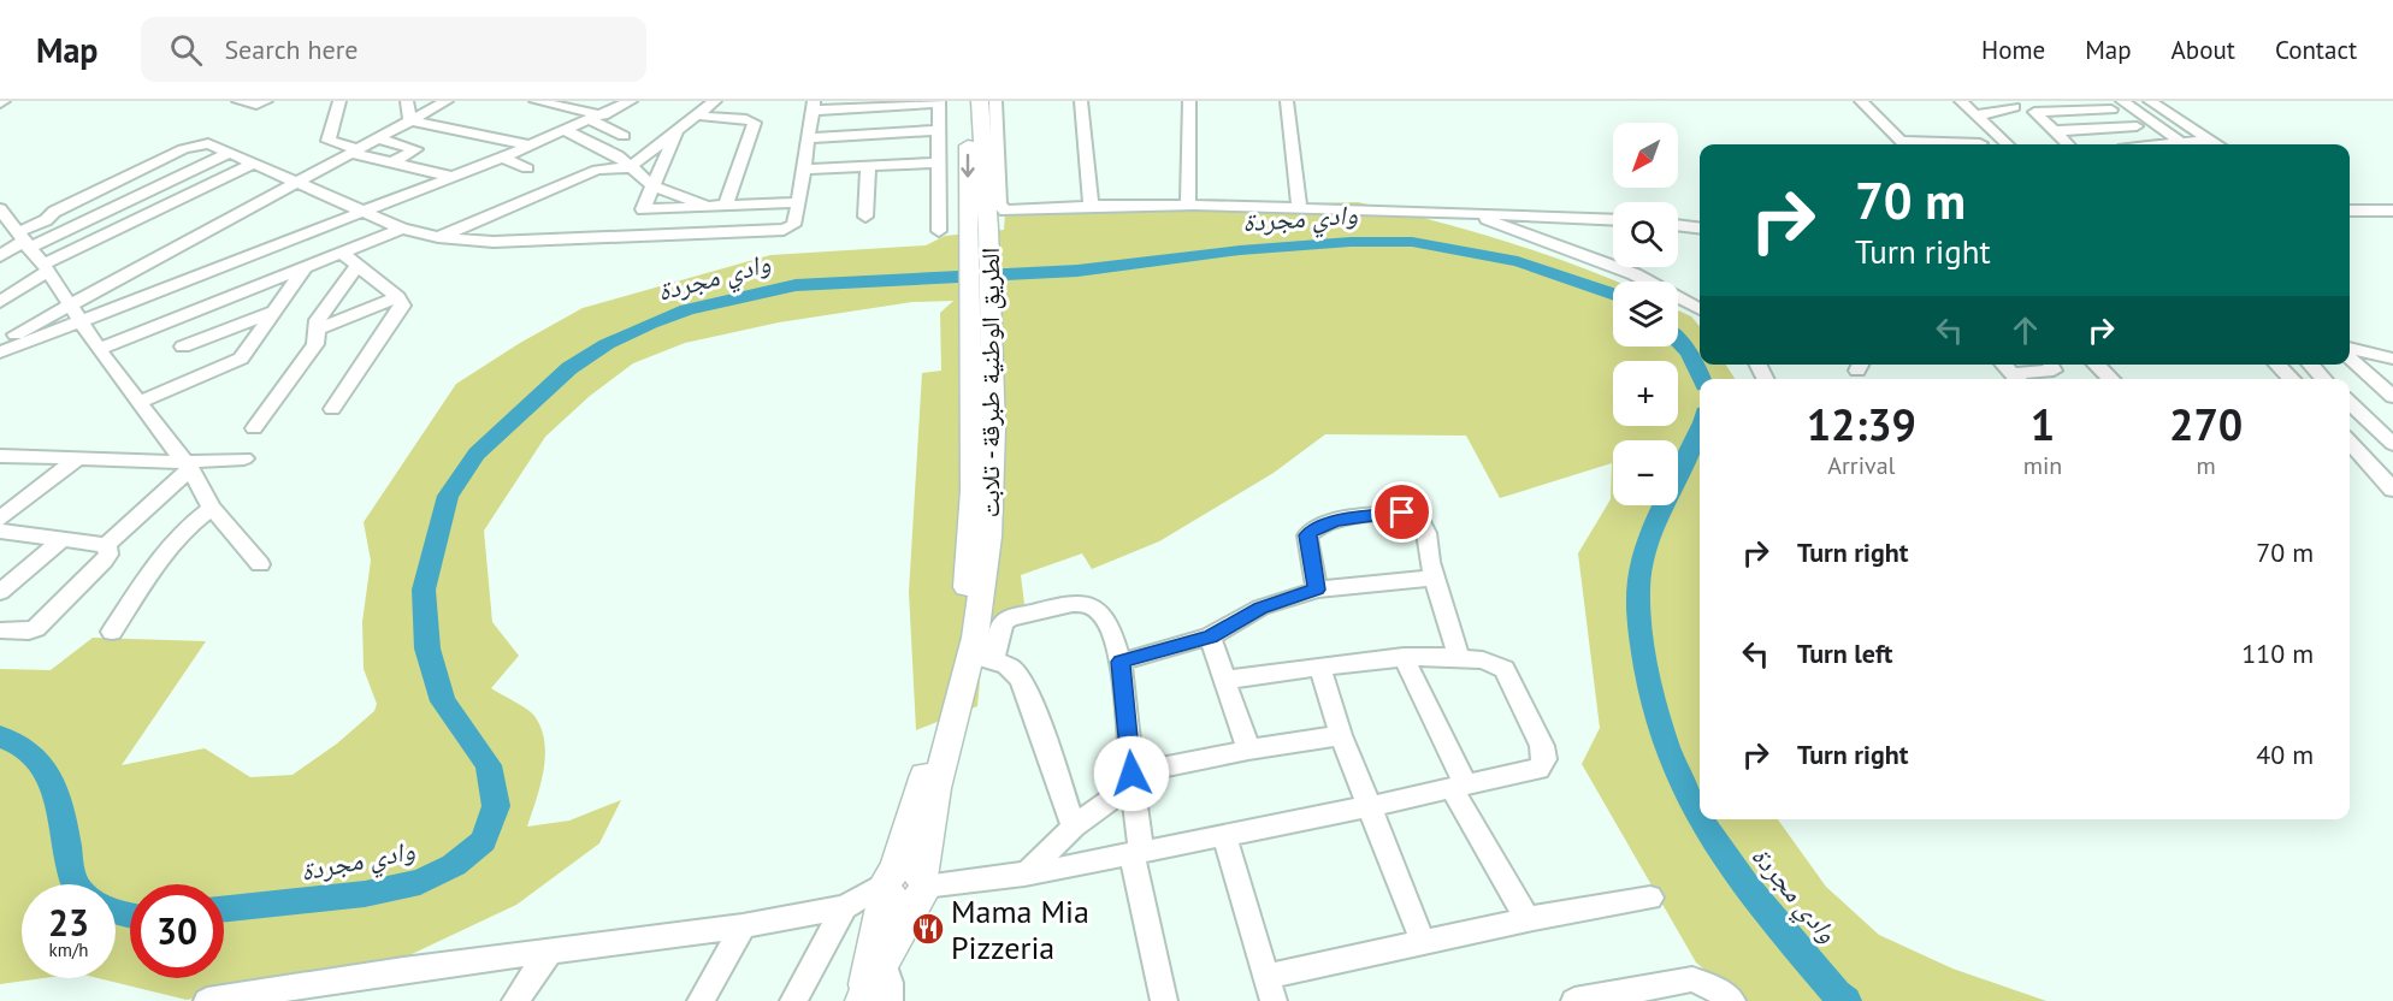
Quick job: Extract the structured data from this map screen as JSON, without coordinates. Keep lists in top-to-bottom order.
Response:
{
  "streets": {
    "main road": ["الطريق الوطنية طبرقة - تلابت"]
  },
  "water": ["وادي مجردة"],
  "places": {
    "restaurant": ["Mama Mia Pizzeria"]
  },
  "north": "bottom left",
  "page": {
    "header": "Map",
    "search": "Search here",
    "nav": [
      "Home",
      "Map",
      "About",
      "Contact"
    ],
    "map_buttons": ["+", "−"],
    "turn": ["70 m", "Turn right"],
    "eta": [
      "12:39",
      "Arrival",
      "1",
      "min",
      "270",
      "m"
    ],
    "list": [
      {
        "name": "Turn right",
        "value": "70 m"
      },
      {
        "name": "Turn left",
        "value": "110 m"
      },
      {
        "name": "Turn right",
        "value": "40 m"
      }
    ],
    "speed": "23 km/h",
    "limit": "30"
  }
}
